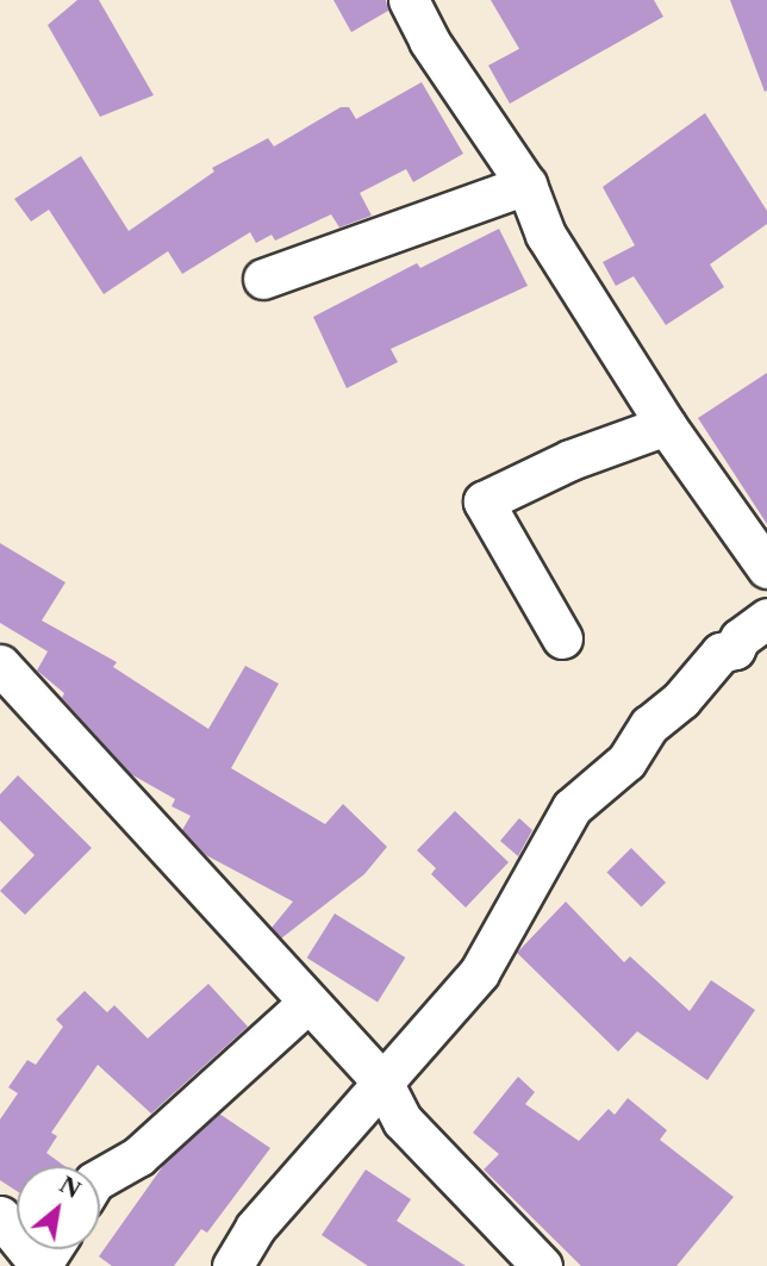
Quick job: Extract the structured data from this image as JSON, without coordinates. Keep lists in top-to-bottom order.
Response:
{
  "north": "top right"
}
